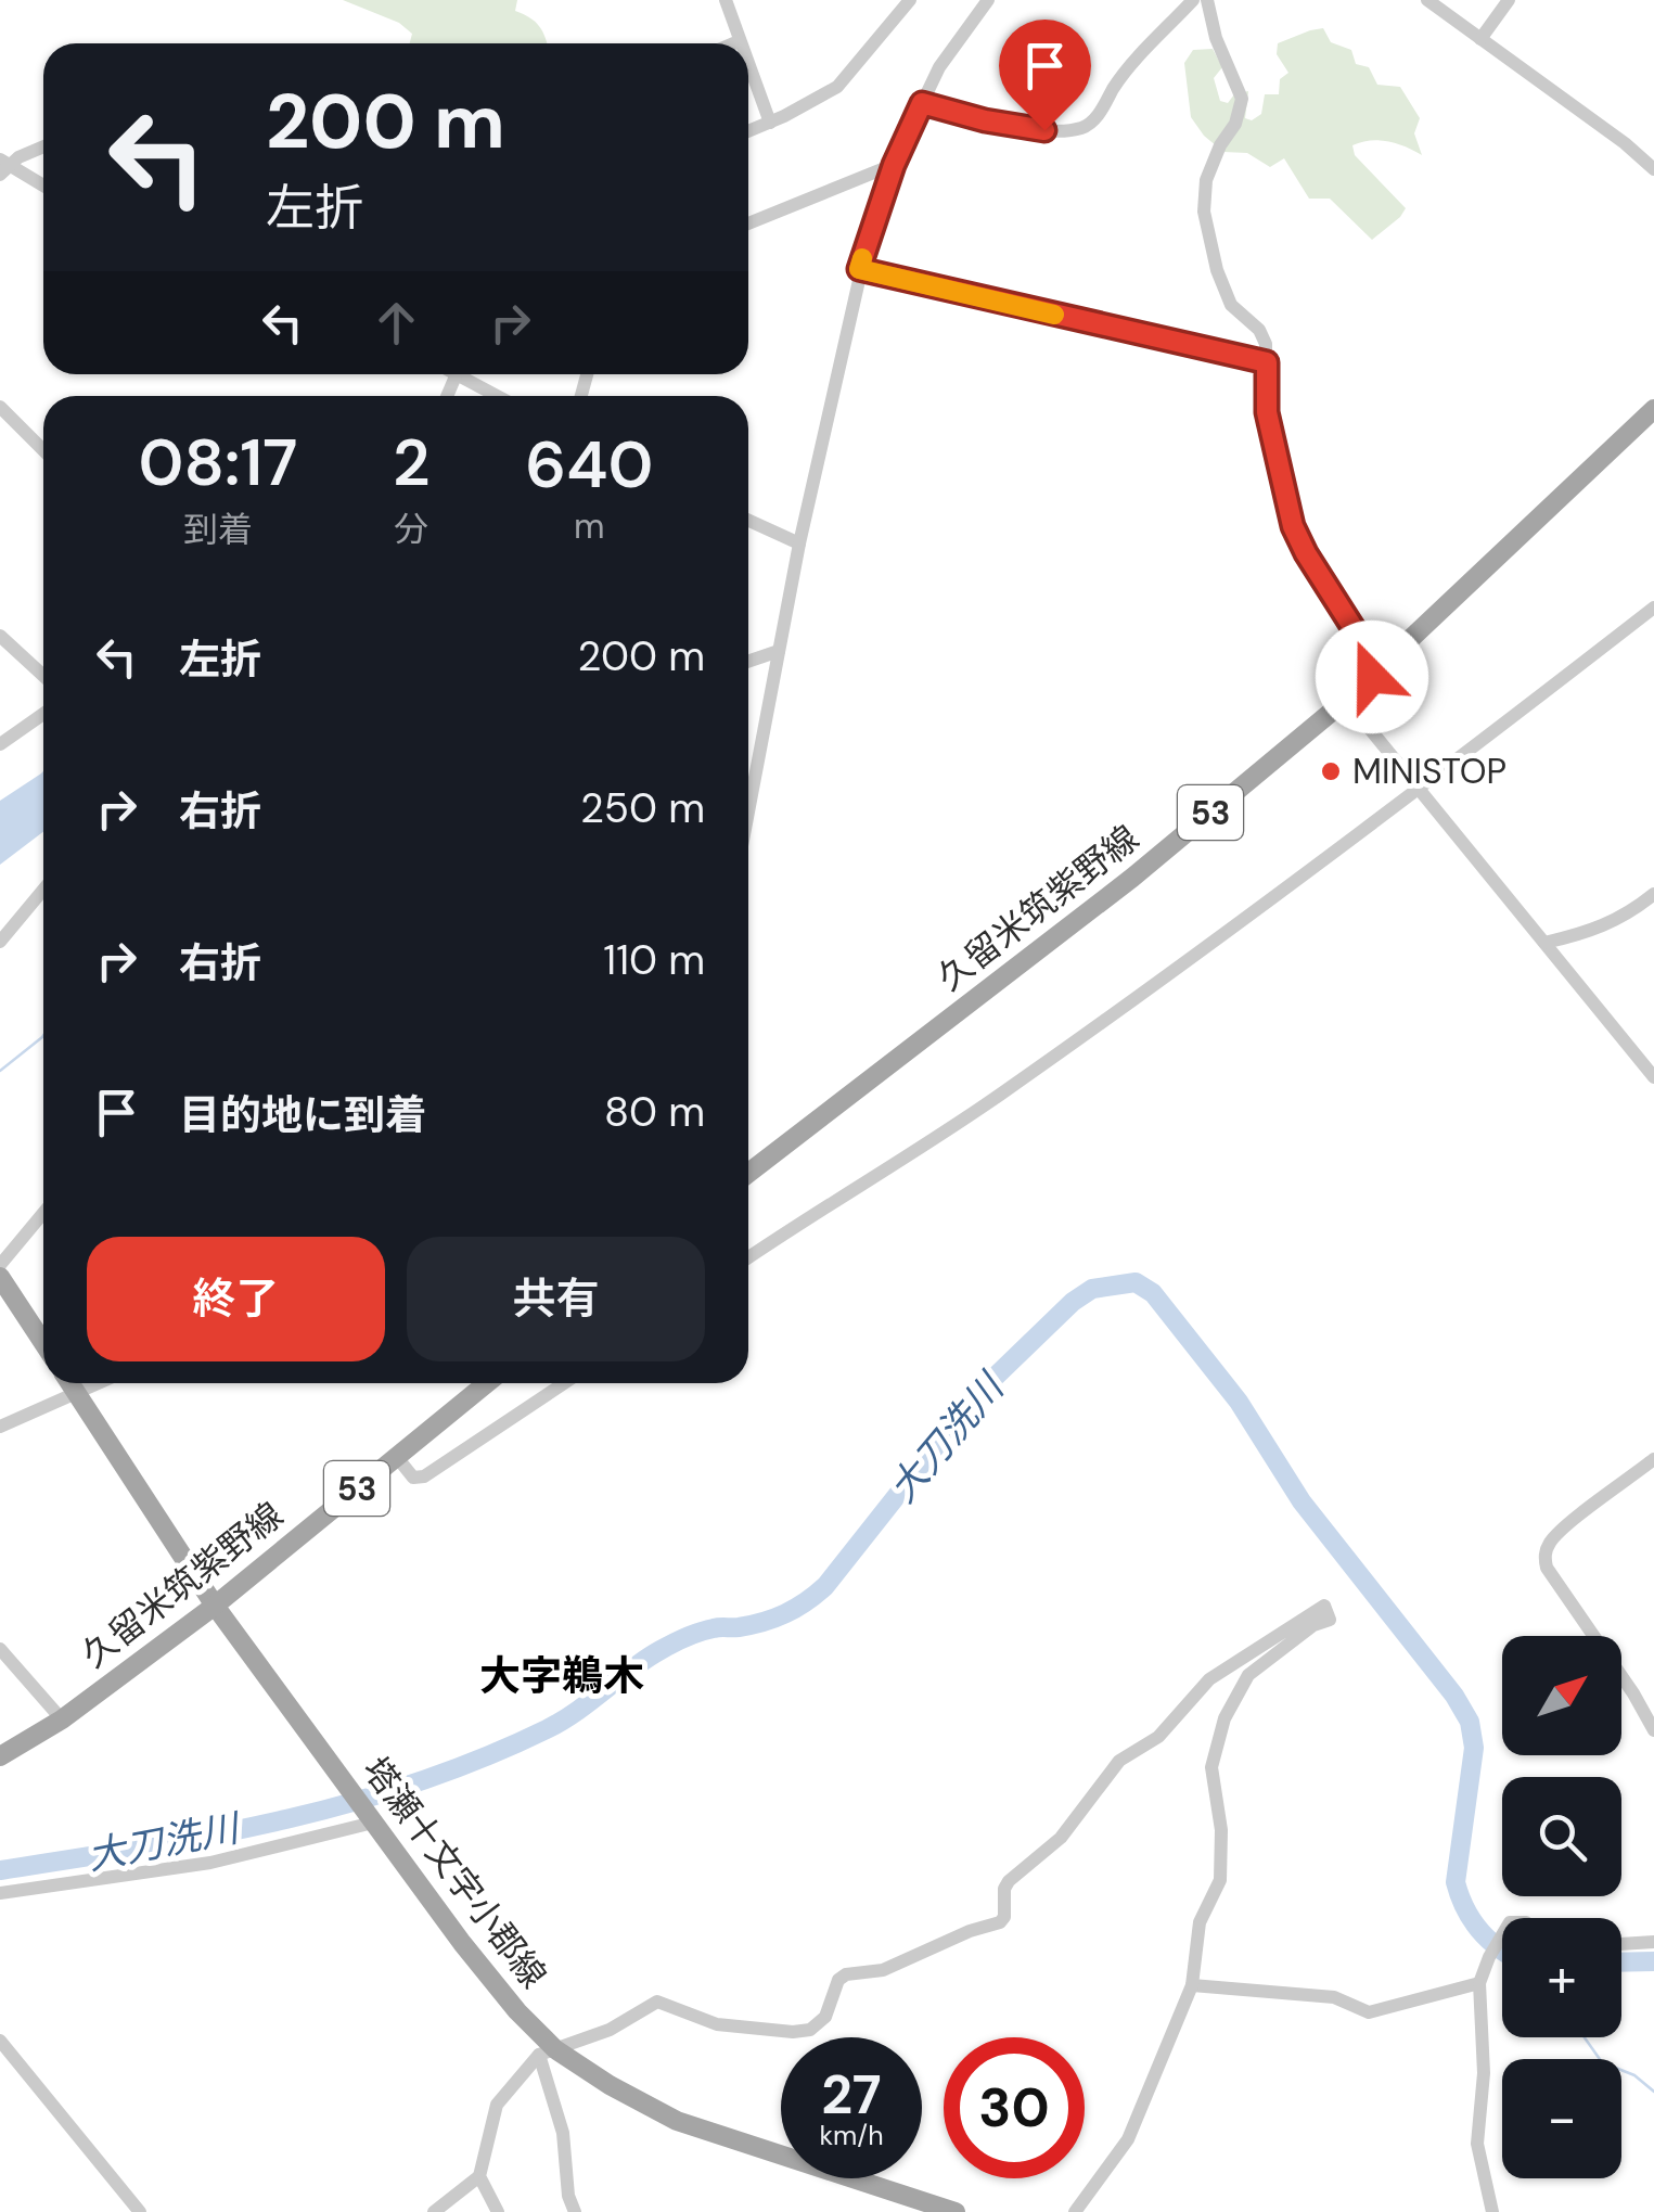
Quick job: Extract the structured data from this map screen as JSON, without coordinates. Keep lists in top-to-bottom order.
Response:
{
  "streets": {
    "main road": ["53", "久留米筑紫野線", "塔瀬十文字小郡線"]
  },
  "crossings": [
    ["久留米筑紫野線", "塔瀬十文字小郡線"]
  ],
  "districts": ["大字鵜木"],
  "water": ["大刀洗川"],
  "places": ["MINISTOP"],
  "north": "top right",
  "page": {
    "turn": ["200 m", "左折"],
    "eta": [
      "08:17",
      "到着",
      "2",
      "分",
      "640",
      "m"
    ],
    "list": [
      {
        "name": "左折",
        "value": "200 m"
      },
      {
        "name": "右折",
        "value": "250 m"
      },
      {
        "name": "右折",
        "value": "110 m"
      },
      {
        "name": "目的地に到着",
        "value": "80 m"
      }
    ],
    "buttons": ["終了", "共有"],
    "map_buttons": ["+", "−"],
    "speed": "27 km/h",
    "limit": "30"
  }
}
